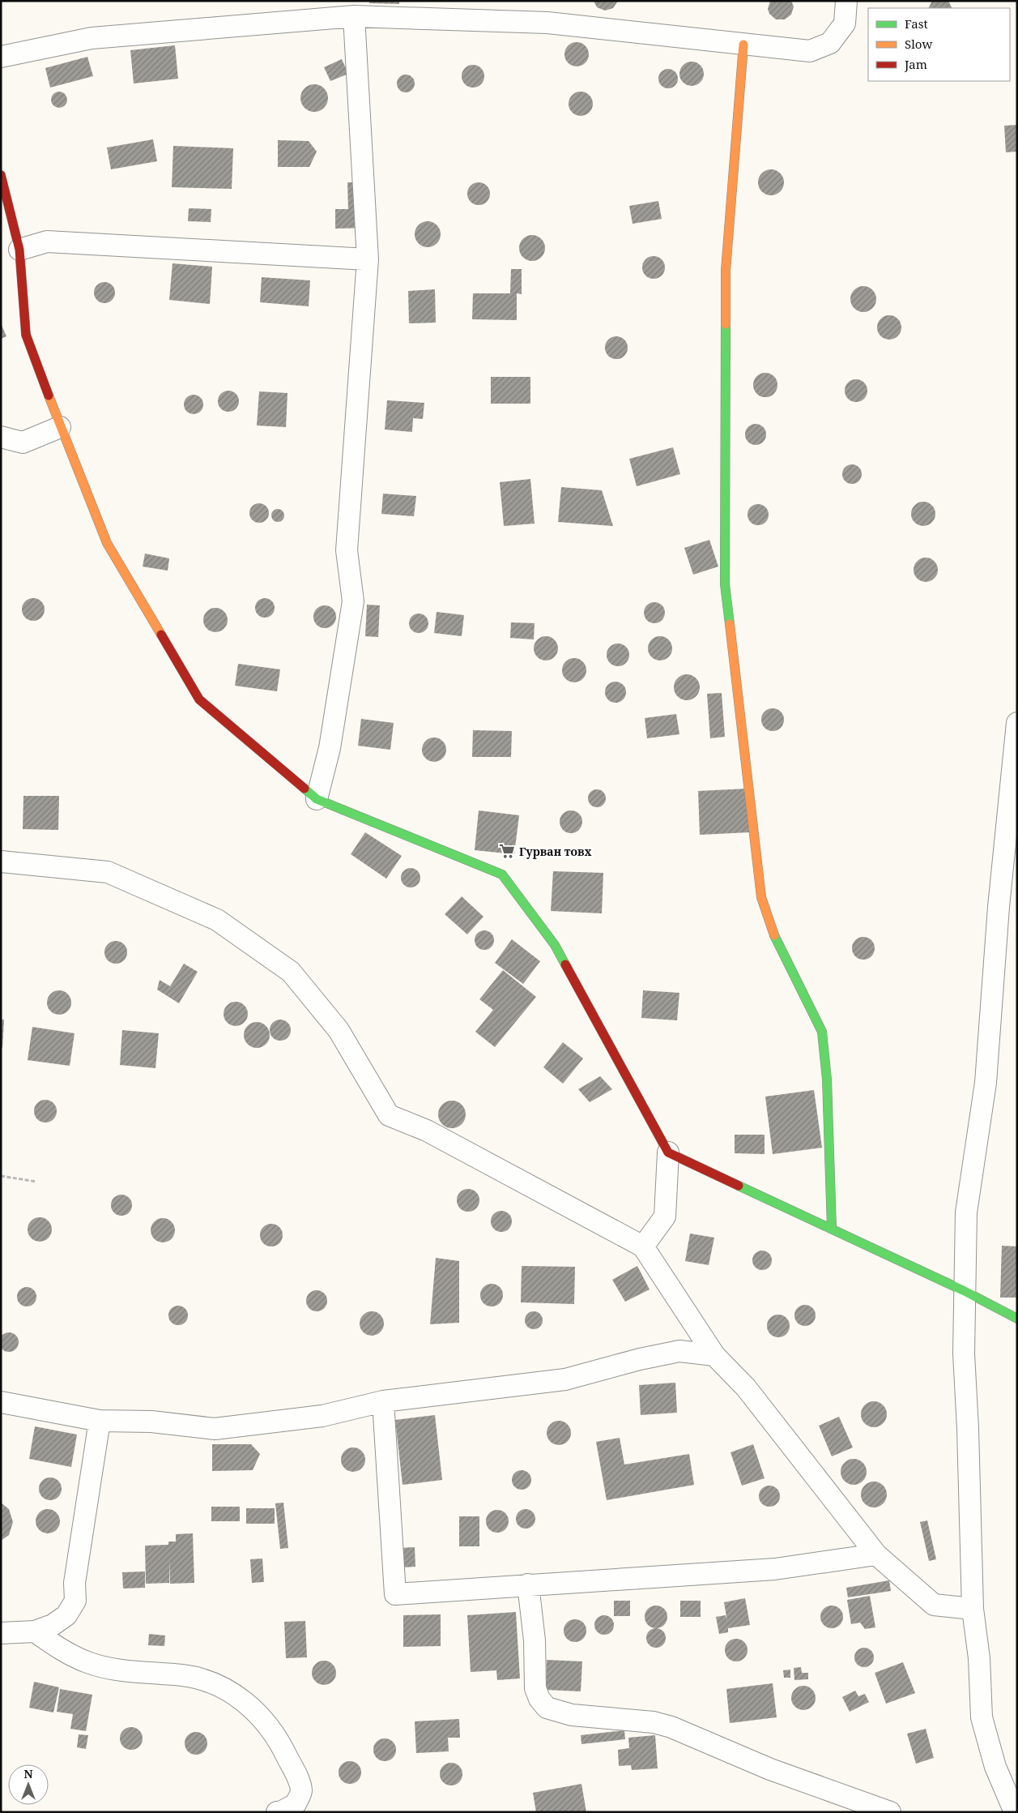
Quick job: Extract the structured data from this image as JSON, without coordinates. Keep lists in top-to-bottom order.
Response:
{
  "places": {
    "supermarket": ["Гурван товх"]
  },
  "legend": ["Fast", "Slow", "Jam"],
  "north": "top"
}
